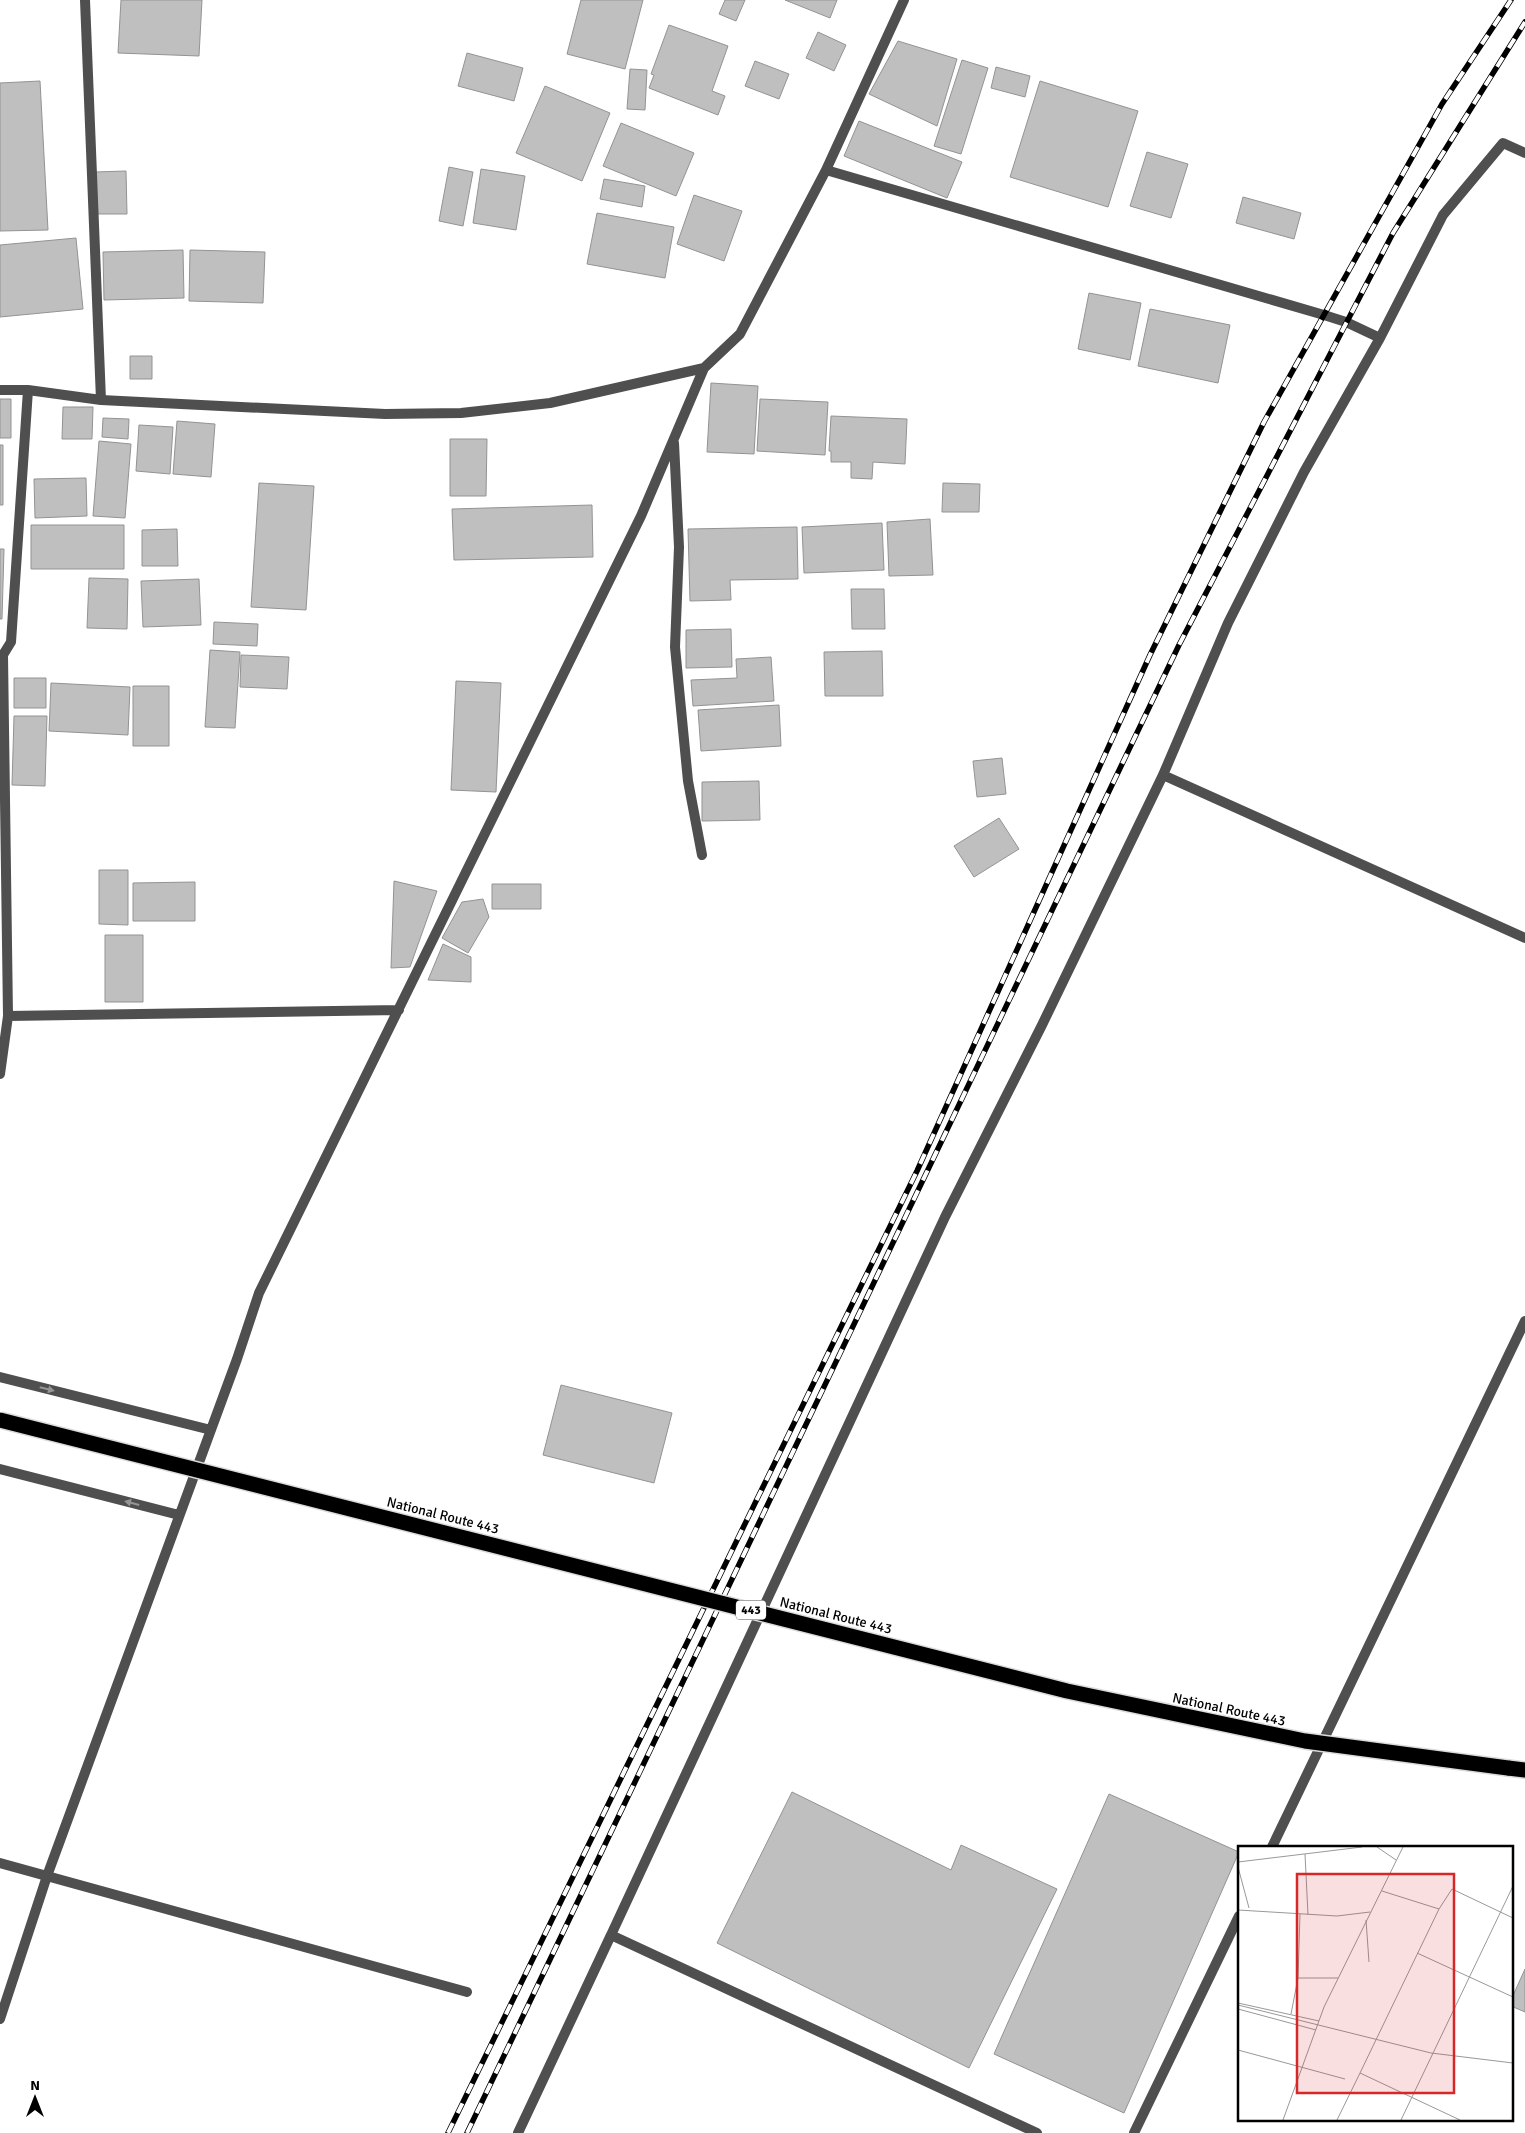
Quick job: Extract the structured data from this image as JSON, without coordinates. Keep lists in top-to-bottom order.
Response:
{
  "streets": {
    "highway": ["National Route 443", "443"]
  },
  "north": "top"
}
